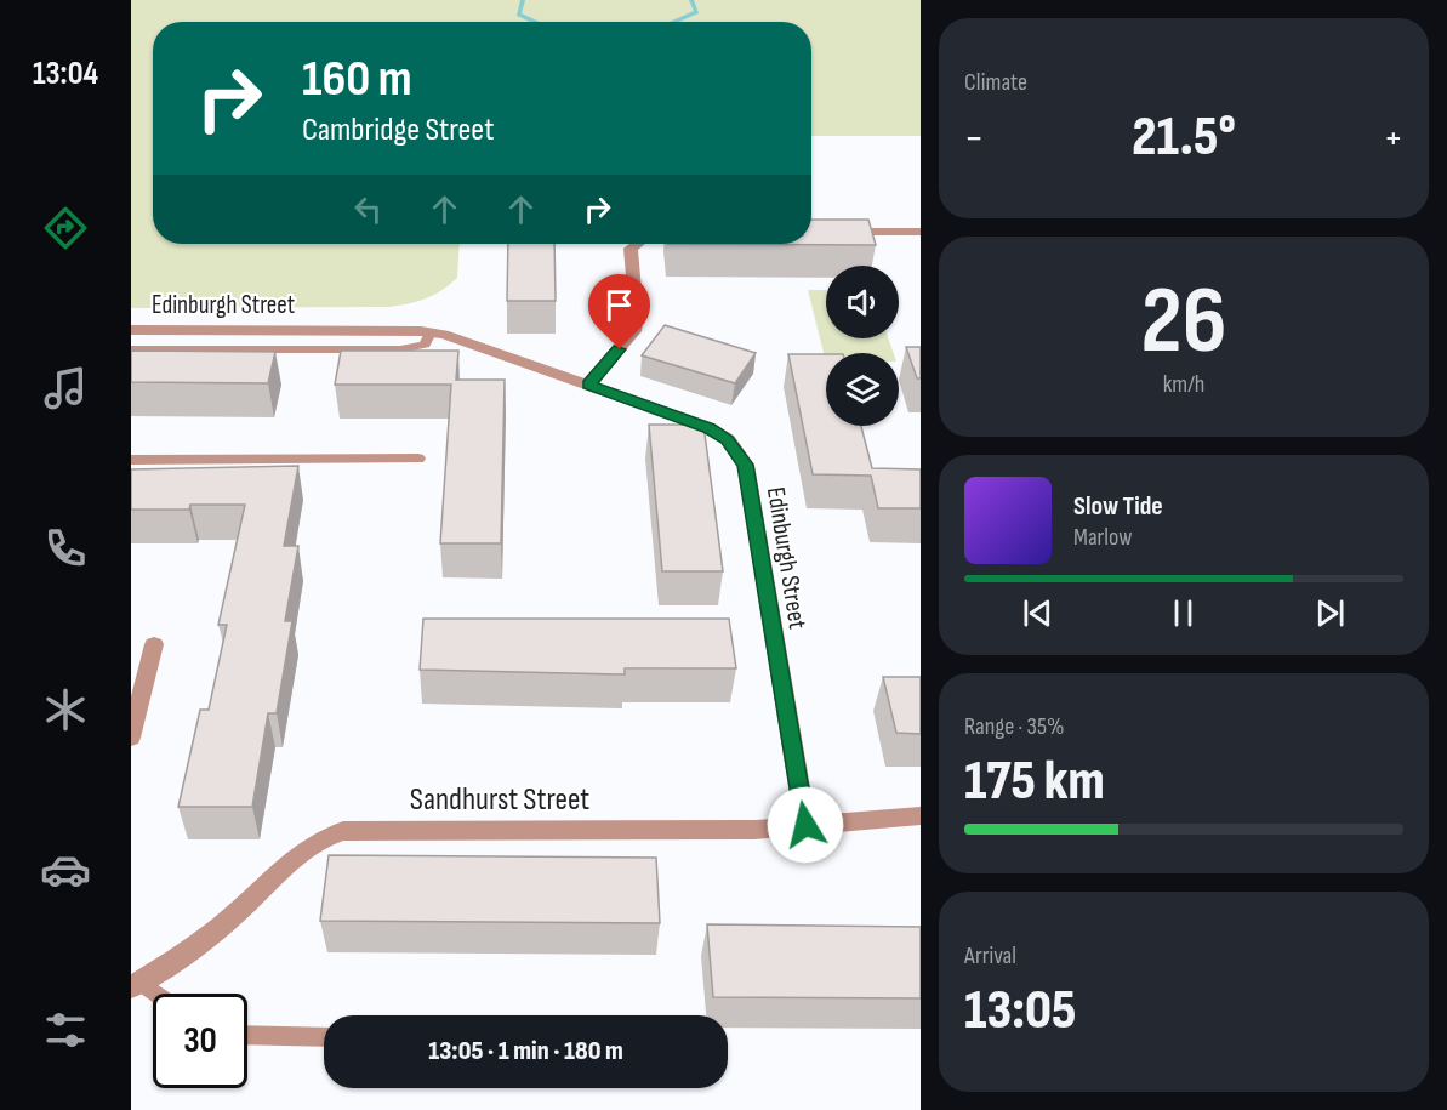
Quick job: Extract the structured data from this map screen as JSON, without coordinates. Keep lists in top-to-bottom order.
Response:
{
  "streets": {
    "street": ["Edinburgh Street", "Sandhurst Street"]
  },
  "crossings": [
    ["Edinburgh Street", "Sandhurst Street"]
  ],
  "page": {
    "tabs": "13:04",
    "tile": [
      "Climate",
      ["26", "km/h"],
      ["Range · 35%", "175 km"],
      ["Arrival", "13:05"]
    ],
    "turn": ["160 m", "Cambridge Street"],
    "heat": ["−", "21.5°", "+"],
    "song": ["Slow Tide", "Marlow"],
    "limit": "30",
    "trip": "13:05 · 1 min · 180 m"
  }
}
